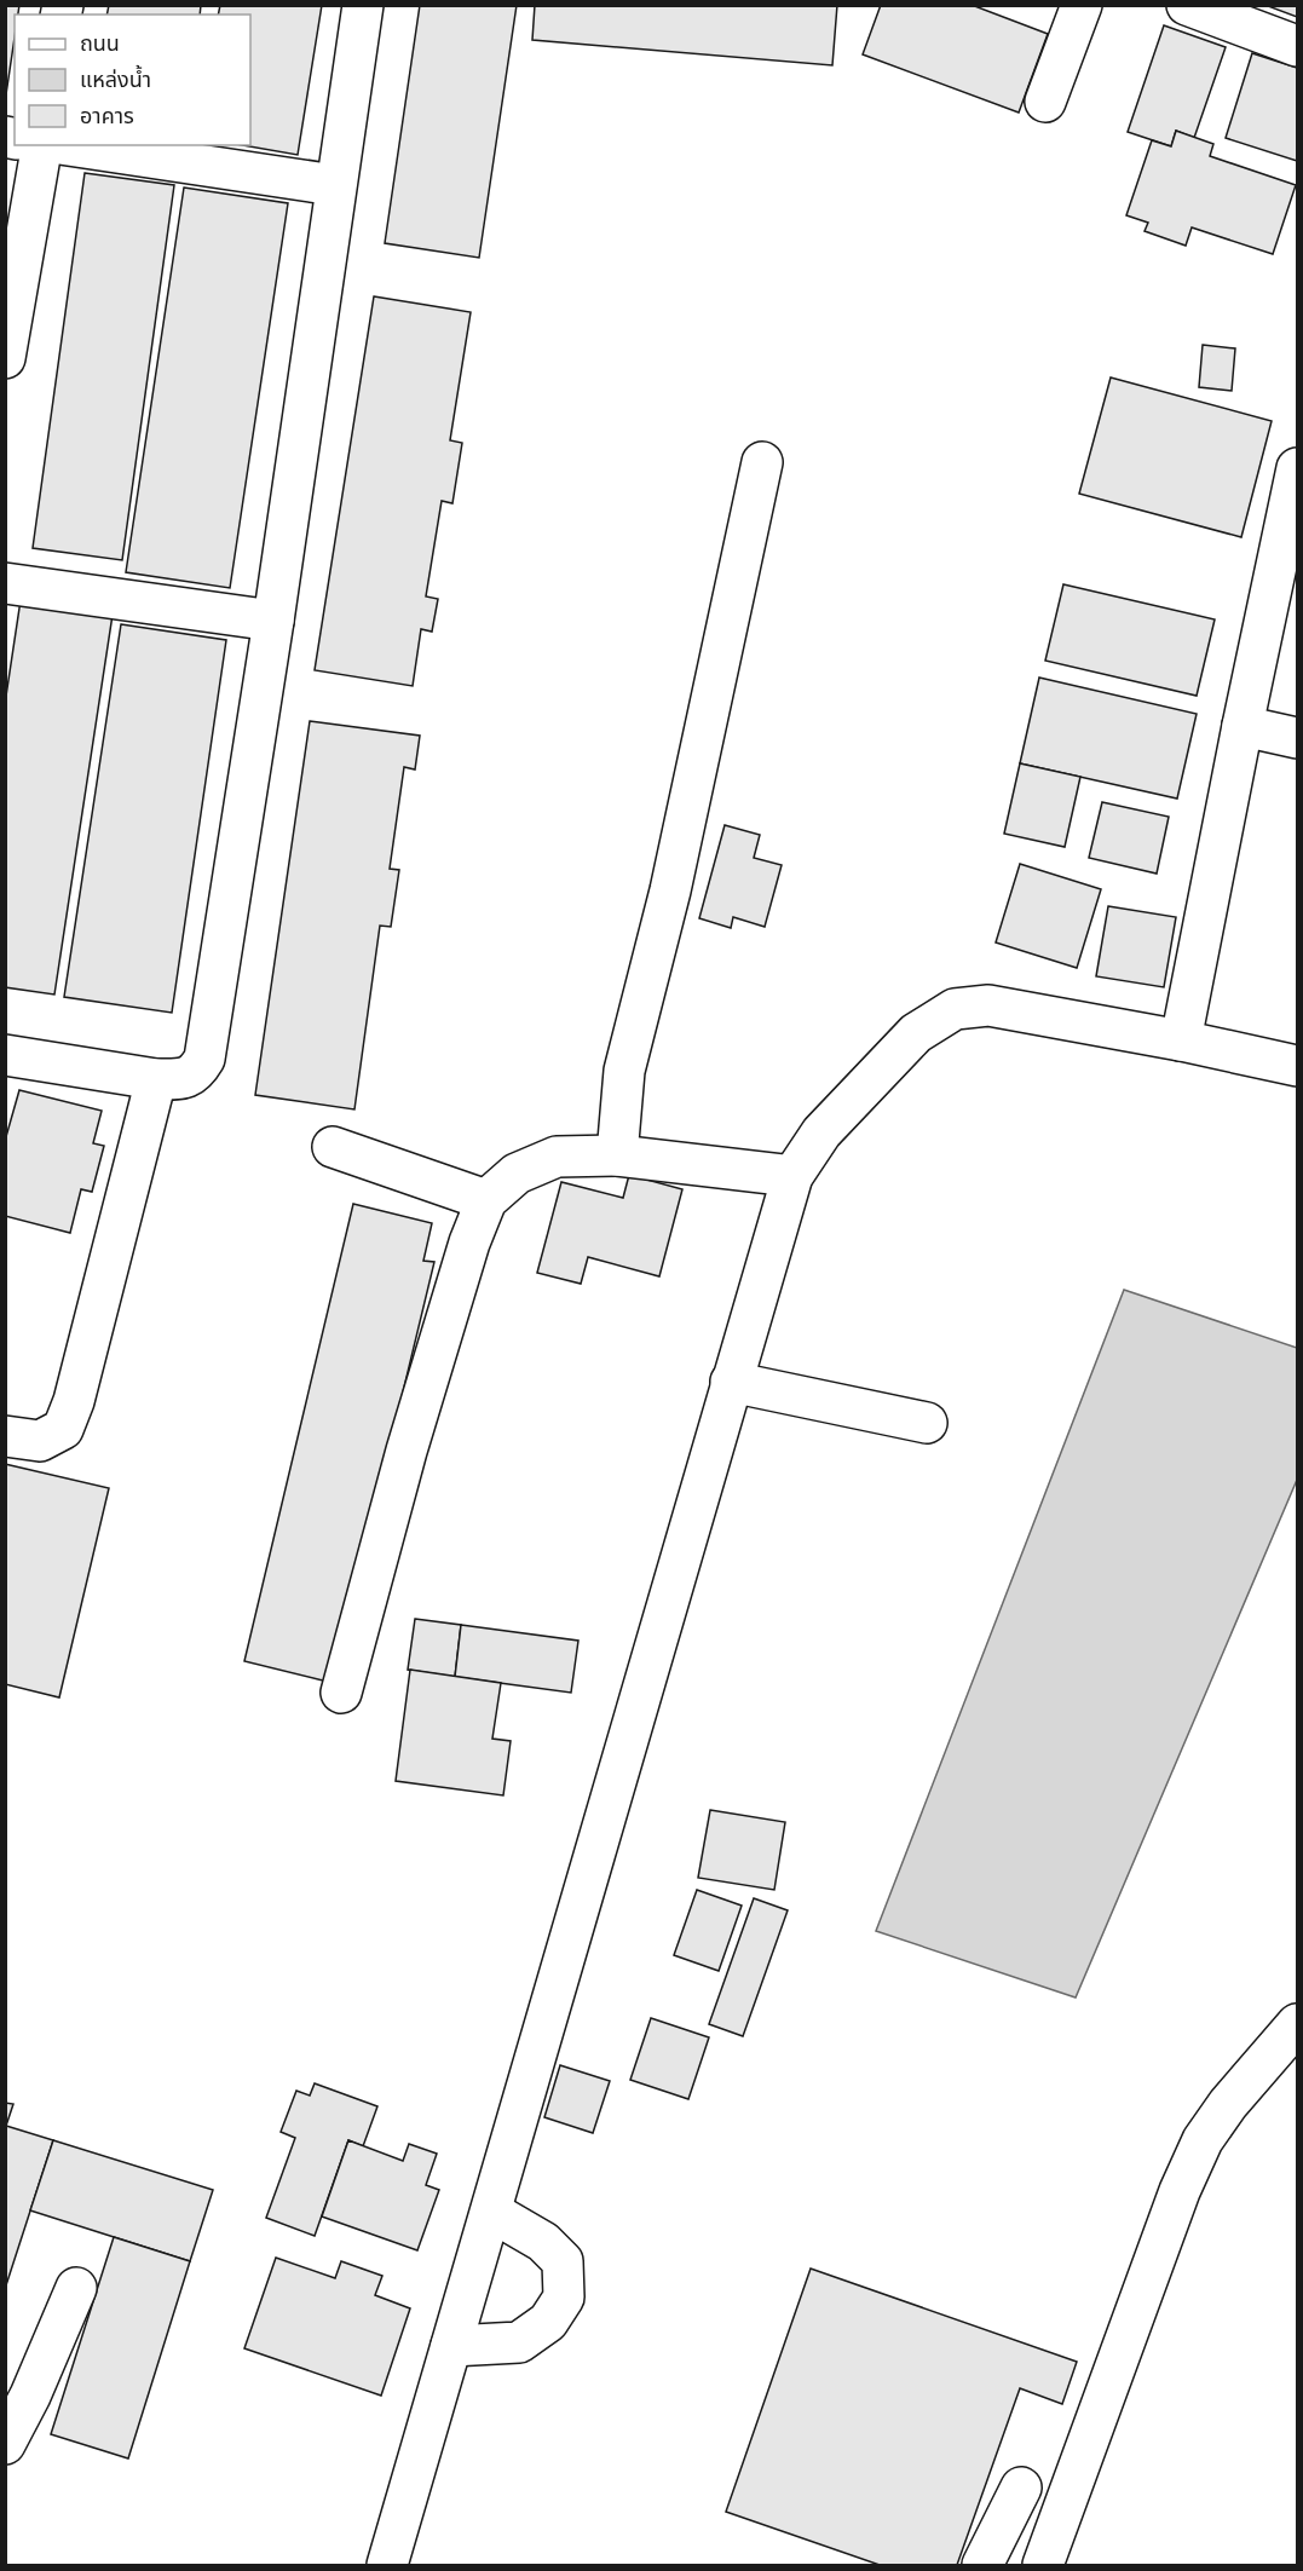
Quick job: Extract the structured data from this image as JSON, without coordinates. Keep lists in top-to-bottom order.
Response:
{
  "legend": ["ถนน", "แหล่งน้ำ", "อาคาร"]
}
